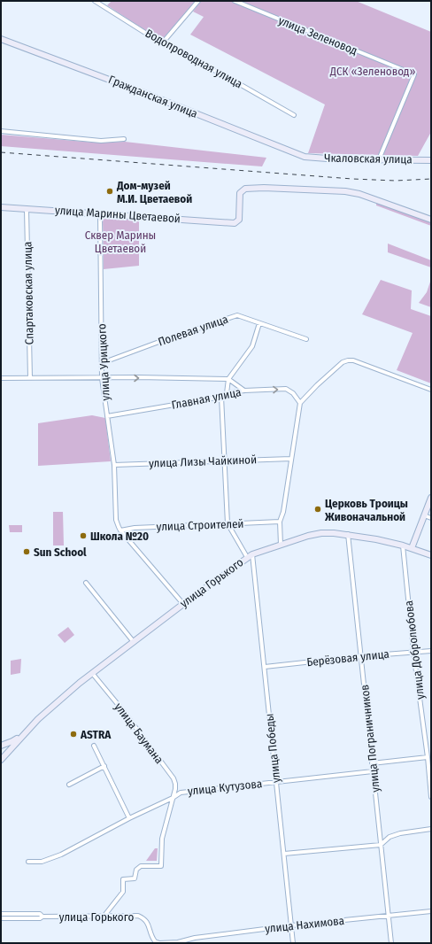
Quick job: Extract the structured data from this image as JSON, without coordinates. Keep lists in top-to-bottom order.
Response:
{
  "streets": {
    "street": [
      "улица Зеленовод",
      "Водопроводная улица",
      "Гражданская улица",
      "Чкаловская улица",
      "улица Марины Цветаевой",
      "Спартаковская улица",
      "Полевая улица",
      "улица Урицкого",
      "Главная улица",
      "улица Лизы Чайкиной",
      "улица Строителей",
      "улица Горького",
      "улица Добролюбова",
      "Берёзовая улица",
      "улица Баумана",
      "улица Пограничников",
      "улица Победы",
      "улица Кутузова",
      "улица Нахимова"
    ]
  },
  "crossings": [
    ["улица Зеленовод", "Чкаловская улица"],
    ["Гражданская улица", "Чкаловская улица"],
    ["улица Марины Цветаевой", "Спартаковская улица"],
    ["улица Марины Цветаевой", "улица Урицкого"],
    ["Полевая улица", "улица Урицкого"],
    ["улица Урицкого", "Главная улица"],
    ["улица Урицкого", "улица Лизы Чайкиной"],
    ["улица Урицкого", "улица Строителей"],
    ["улица Горького", "улица Добролюбова"],
    ["улица Горького", "улица Баумана"],
    ["улица Горького", "улица Пограничников"],
    ["улица Горького", "улица Победы"],
    ["улица Горького", "улица Нахимова"],
    ["улица Добролюбова", "Берёзовая улица"],
    ["Берёзовая улица", "улица Пограничников"],
    ["Берёзовая улица", "улица Победы"],
    ["улица Баумана", "улица Кутузова"],
    ["улица Пограничников", "улица Кутузова"],
    ["улица Пограничников", "улица Нахимова"],
    ["улица Победы", "улица Кутузова"],
    ["улица Победы", "улица Нахимова"]
  ],
  "parks": ["ДСК «Зеленовод»", "Сквер Марины Цветаевой"],
  "places": [
    "Дом-музей М.И. Цветаевой",
    "Церковь Троицы Живоначальной",
    "Школа №20",
    "Sun School",
    "ASTRA"
  ]
}
